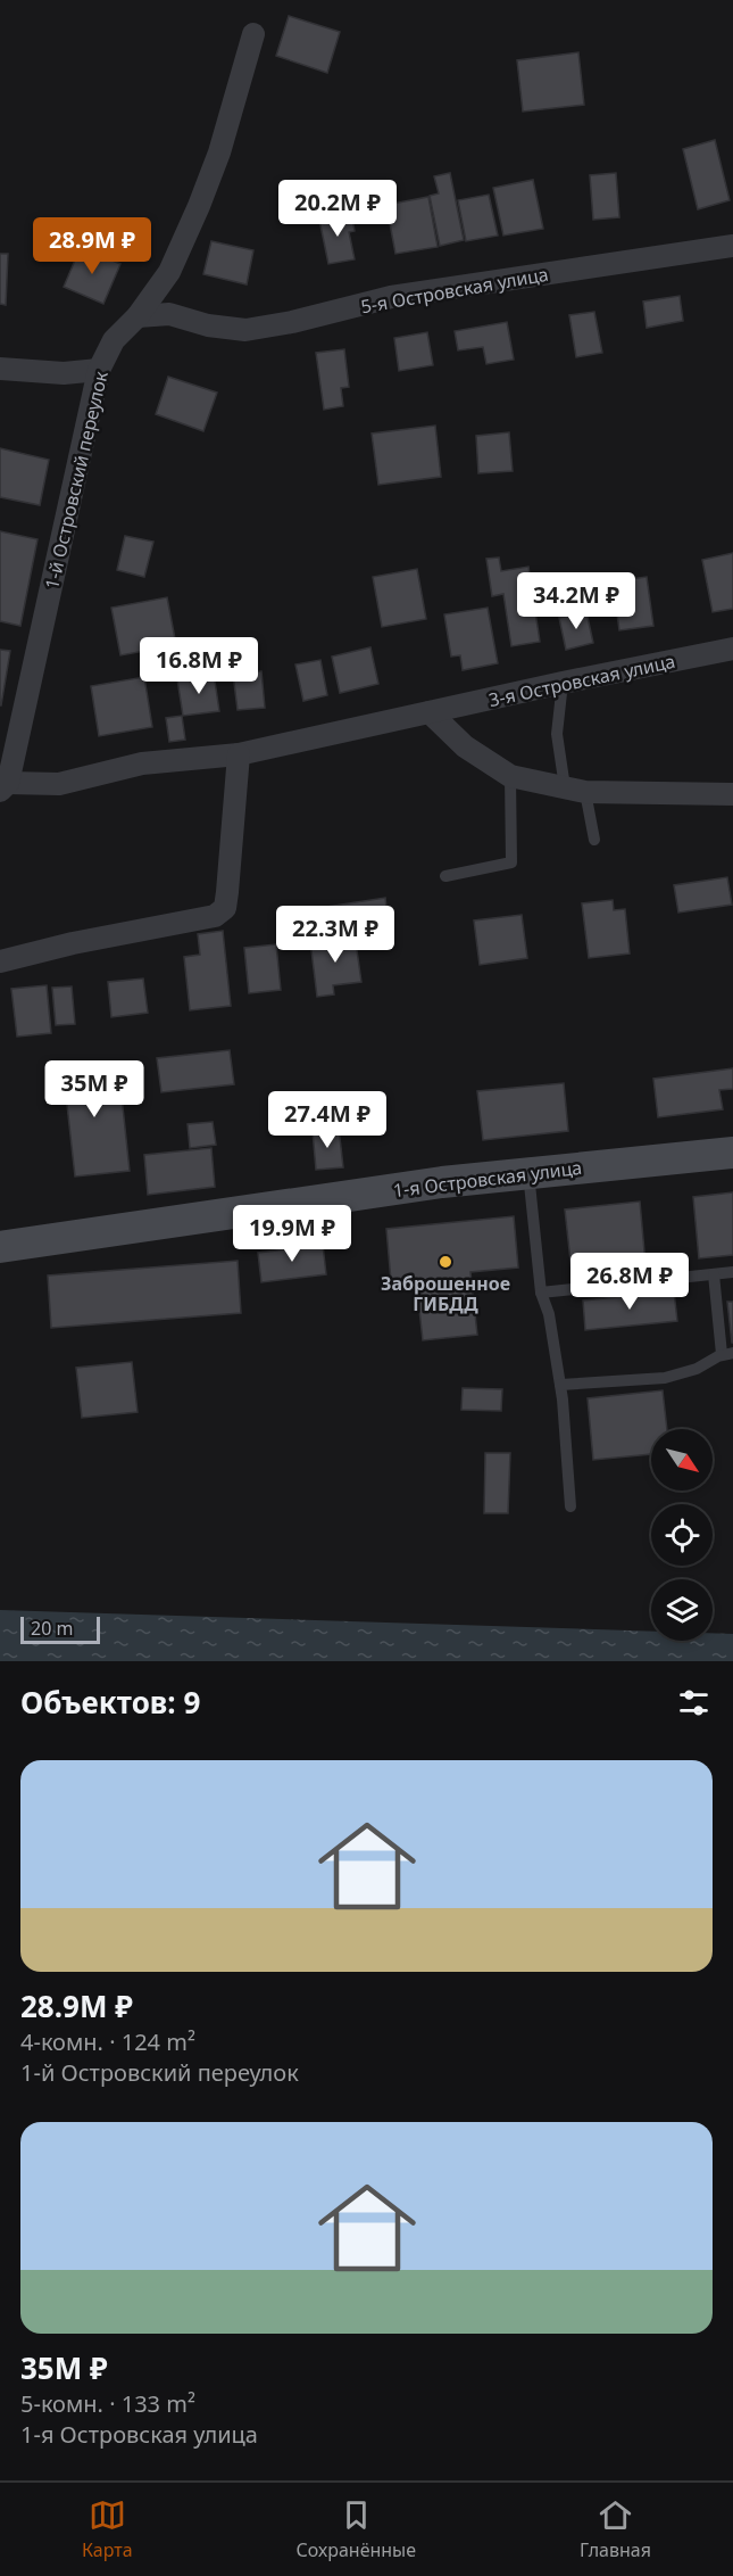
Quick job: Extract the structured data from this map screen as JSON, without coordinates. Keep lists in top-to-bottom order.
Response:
{
  "streets": {
    "street": [
      "5-я Островская улица",
      "1-й Островский переулок",
      "3-я Островская улица",
      "1-я Островская улица"
    ]
  },
  "crossings": [
    ["5-я Островская улица", "1-й Островский переулок"],
    ["1-й Островский переулок", "3-я Островская улица"]
  ],
  "places": ["Заброшенное ГИБДД"],
  "scale_bar": "20 m",
  "north": "bottom right",
  "page": {
    "price": [
      "20.2M ₽",
      "28.9M ₽",
      "34.2M ₽",
      "16.8M ₽",
      "22.3M ₽",
      "35M ₽",
      "27.4M ₽",
      "19.9M ₽",
      "26.8M ₽"
    ],
    "scale": "20 m",
    "heading": "Объектов: 9",
    "list": [
      {
        "name": "28.9M ₽",
        "note": "4-комн. · 124 m² · 1-й Островский переулок"
      },
      {
        "name": "35M ₽",
        "note": "5-комн. · 133 m² · 1-я Островская улица"
      }
    ],
    "tabs": ["Карта", "Сохранённые", "Главная"]
  }
}
